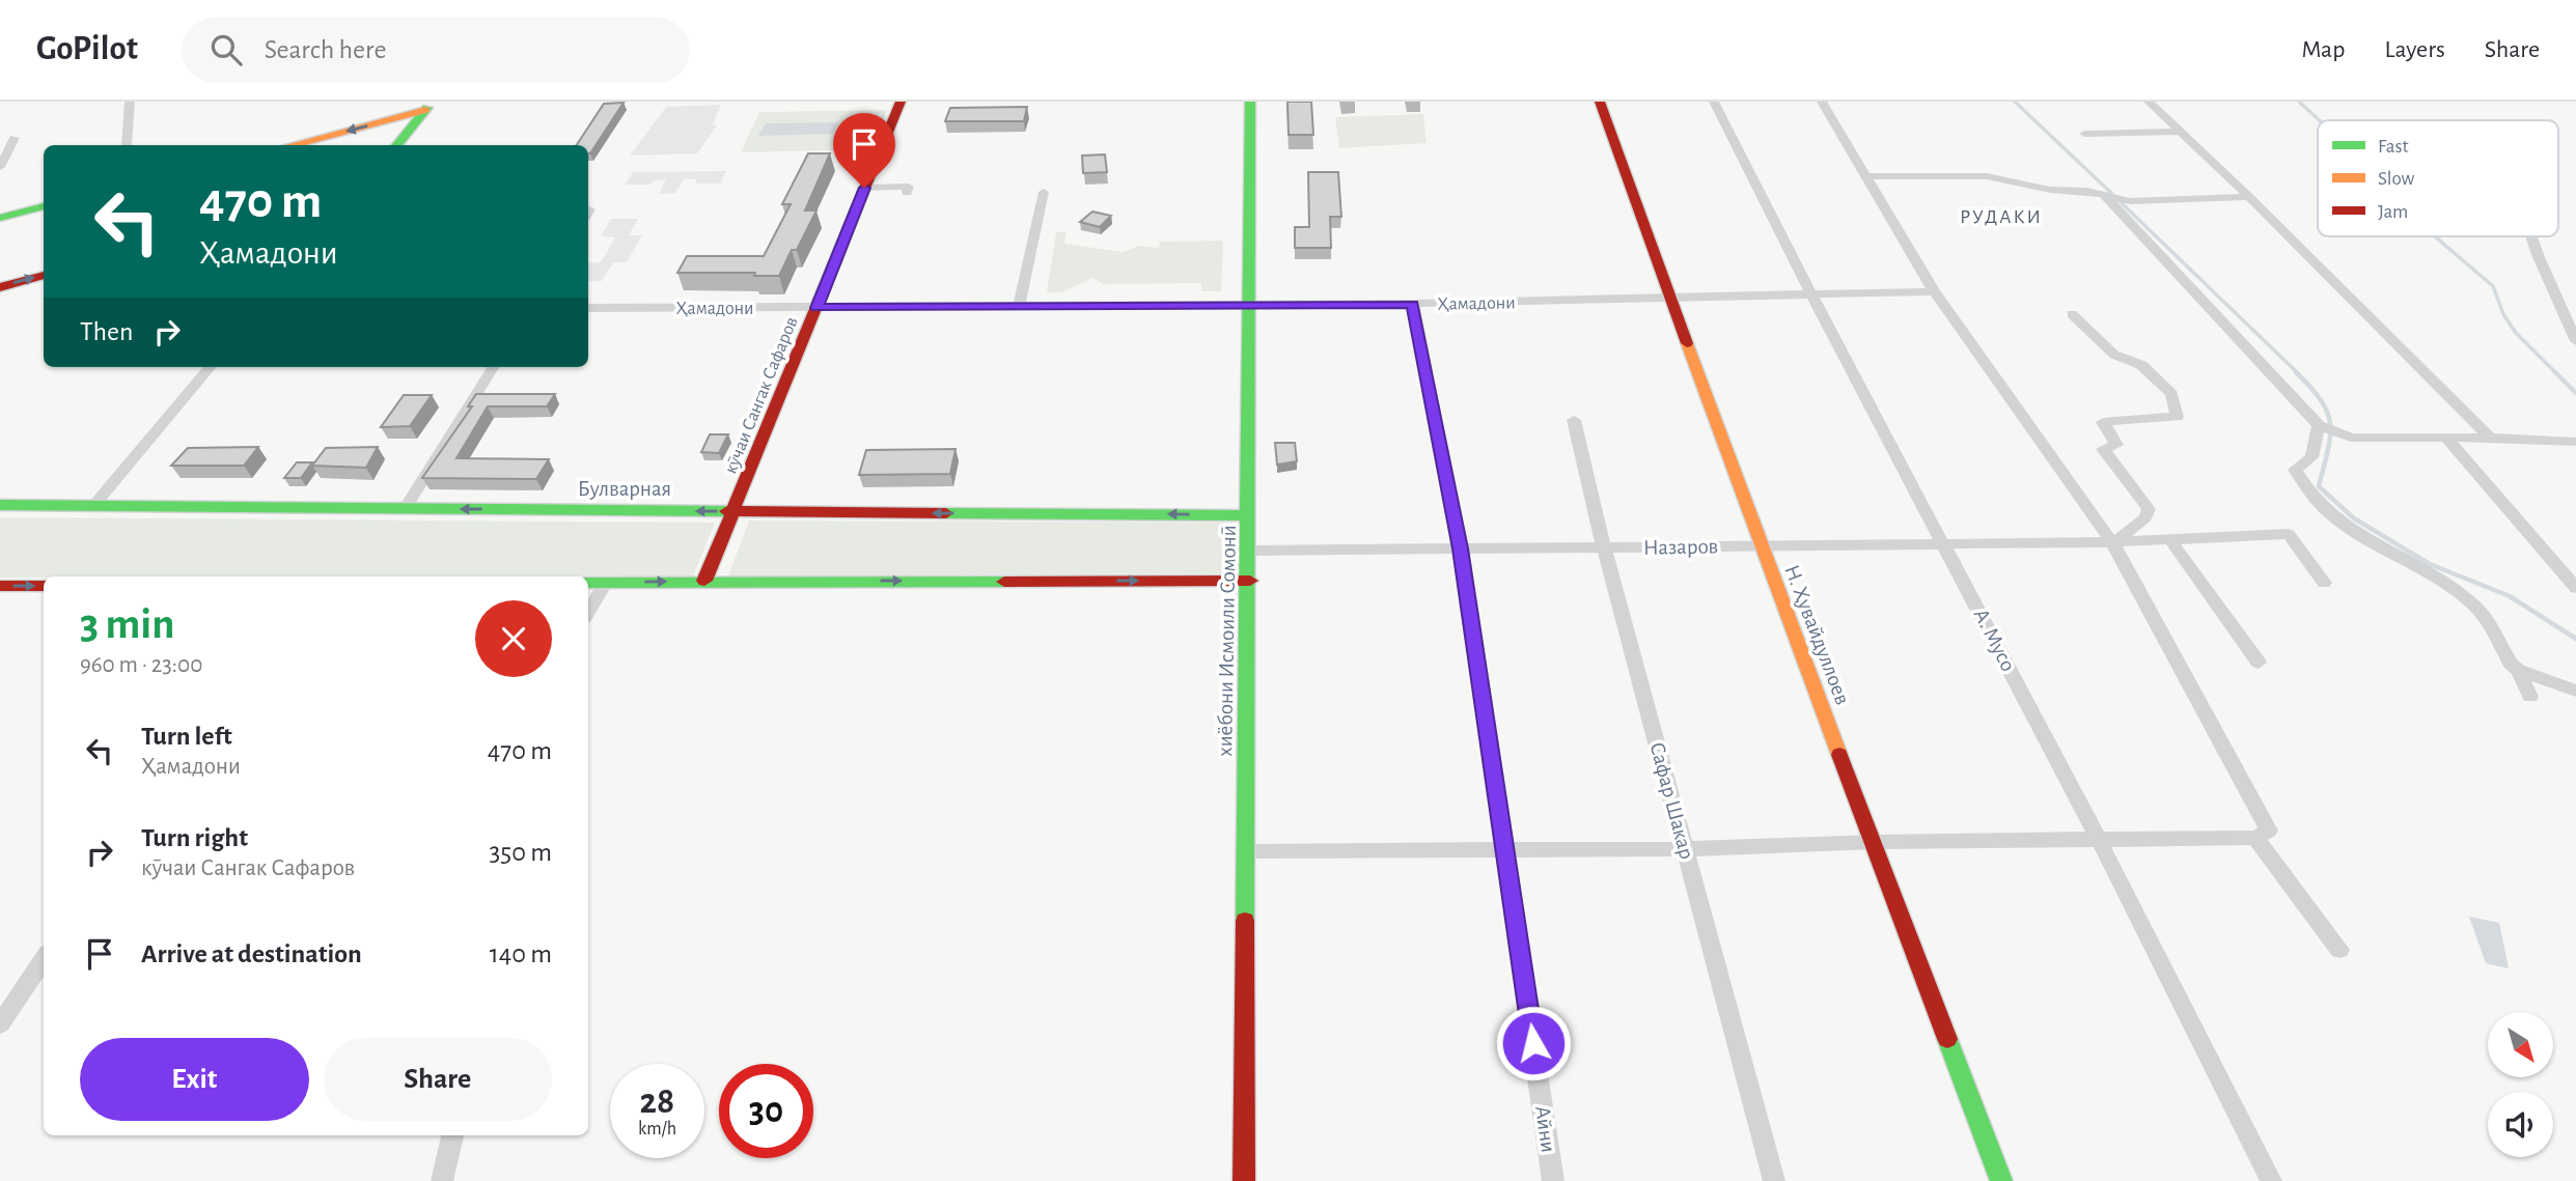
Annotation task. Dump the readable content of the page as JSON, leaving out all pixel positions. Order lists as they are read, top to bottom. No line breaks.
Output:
{"streets":{"street":["Ҳамадони","кӯчаи Сангак Сафаров","Булварная","Назаров","Н. Ҳувайдуллоев","А. Мусо","хиёбони Исмоили Сомонӣ","Сафар Шакар","Айни"]},"crossings":[["Ҳамадони","кӯчаи Сангак Сафаров"],["Ҳамадони","Н. Ҳувайдуллоев"],["Ҳамадони","А. Мусо"],["Ҳамадони","хиёбони Исмоили Сомонӣ"],["Ҳамадони","Айни"],["кӯчаи Сангак Сафаров","Булварная"],["Булварная","хиёбони Исмоили Сомонӣ"],["Назаров","Н. Ҳувайдуллоев"],["Назаров","А. Мусо"],["Назаров","хиёбони Исмоили Сомонӣ"],["Назаров","Сафар Шакар"],["Назаров","Айни"]],"districts":["РУДАКИ"],"legend":["Fast","Slow","Jam"],"north":"bottom right","page":{"header":"GoPilot","search":"Search here","nav":["Map","Layers","Share"],"turn":["470 m","Ҳамадони"],"then":"Then","heading":["3 min","960 m · 23:00"],"list":[{"name":"Turn left","note":"Ҳамадони","value":"470 m"},{"name":"Turn right","note":"кӯчаи Сангак Сафаров","value":"350 m"},{"name":"Arrive at destination","value":"140 m"}],"buttons":["Exit","Share"],"speed":"28 km/h","limit":"30"}}
